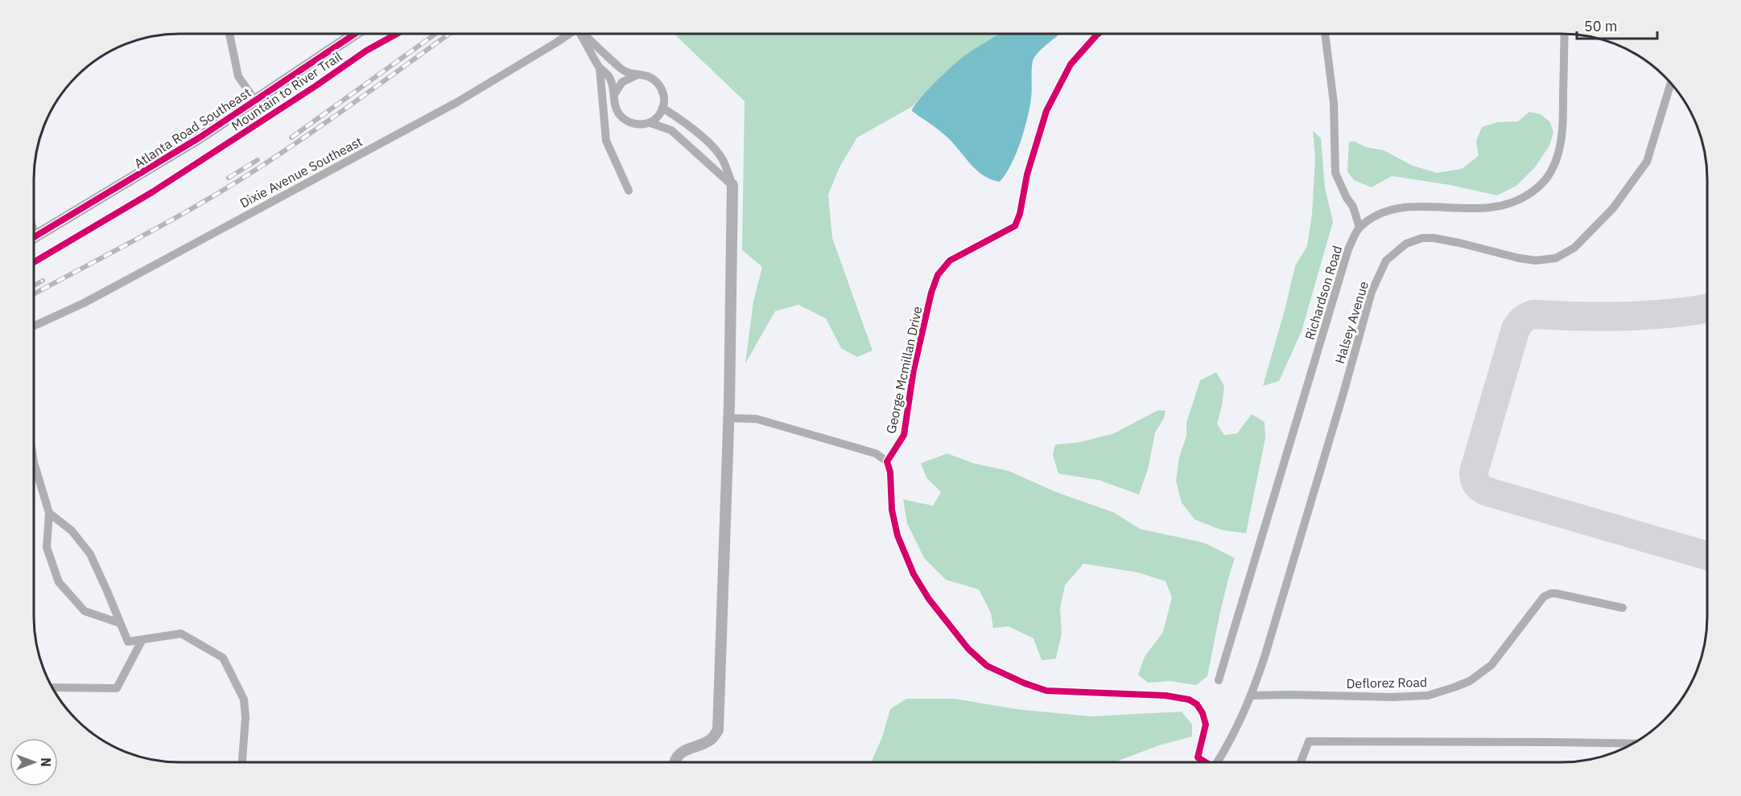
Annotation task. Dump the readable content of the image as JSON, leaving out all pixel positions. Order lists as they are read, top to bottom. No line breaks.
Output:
{"streets":{"main road":["Atlanta Road Southeast"],"street":["Dixie Avenue Southeast","Richardson Road","Halsey Avenue","George Mcmillan Drive","Deflorez Road"],"cycle path":["Mountain to River Trail"]},"crossings":[["Halsey Avenue","Deflorez Road"]],"scale_bar":"50 m","north":"right"}
